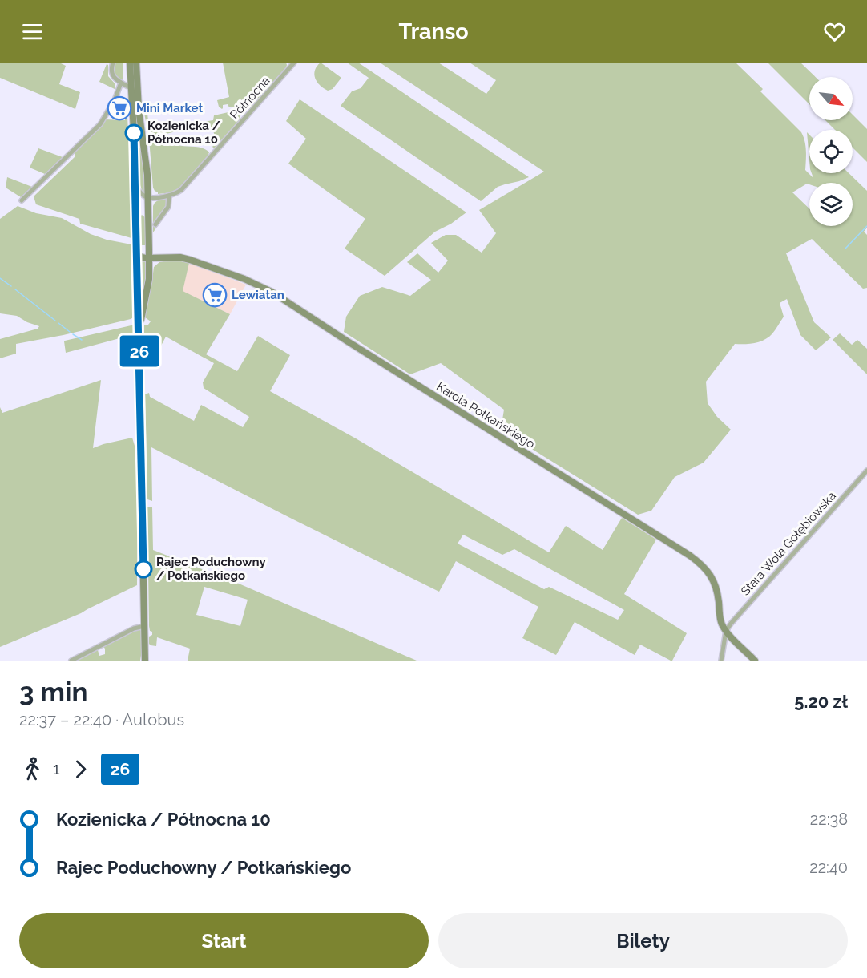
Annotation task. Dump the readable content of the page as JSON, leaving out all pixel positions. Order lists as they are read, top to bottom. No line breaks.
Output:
{"streets":{"main road":["Karola Potkańskiego"],"street":["Północna","Stara Wola Gołębiowska"]},"crossings":[["Karola Potkańskiego","Stara Wola Gołębiowska"]],"places":{"supermarket":["Mini Market","Lewiatan"],"other":["Kozienicka / Północna 10","Rajec Poduchowny / Potkańskiego"]},"lines":["bus line 26"],"north":"bottom right","page":{"header":"Transo","on_map":"26","heading":["3 min","22:37 – 22:40 · Autobus","5.20 zł"],"legs":["1","26"],"list":[{"name":"Kozienicka / Północna 10","value":"22:38"},{"name":"Rajec Poduchowny / Potkańskiego","value":"22:40"}],"buttons":["Start","Bilety"]}}
